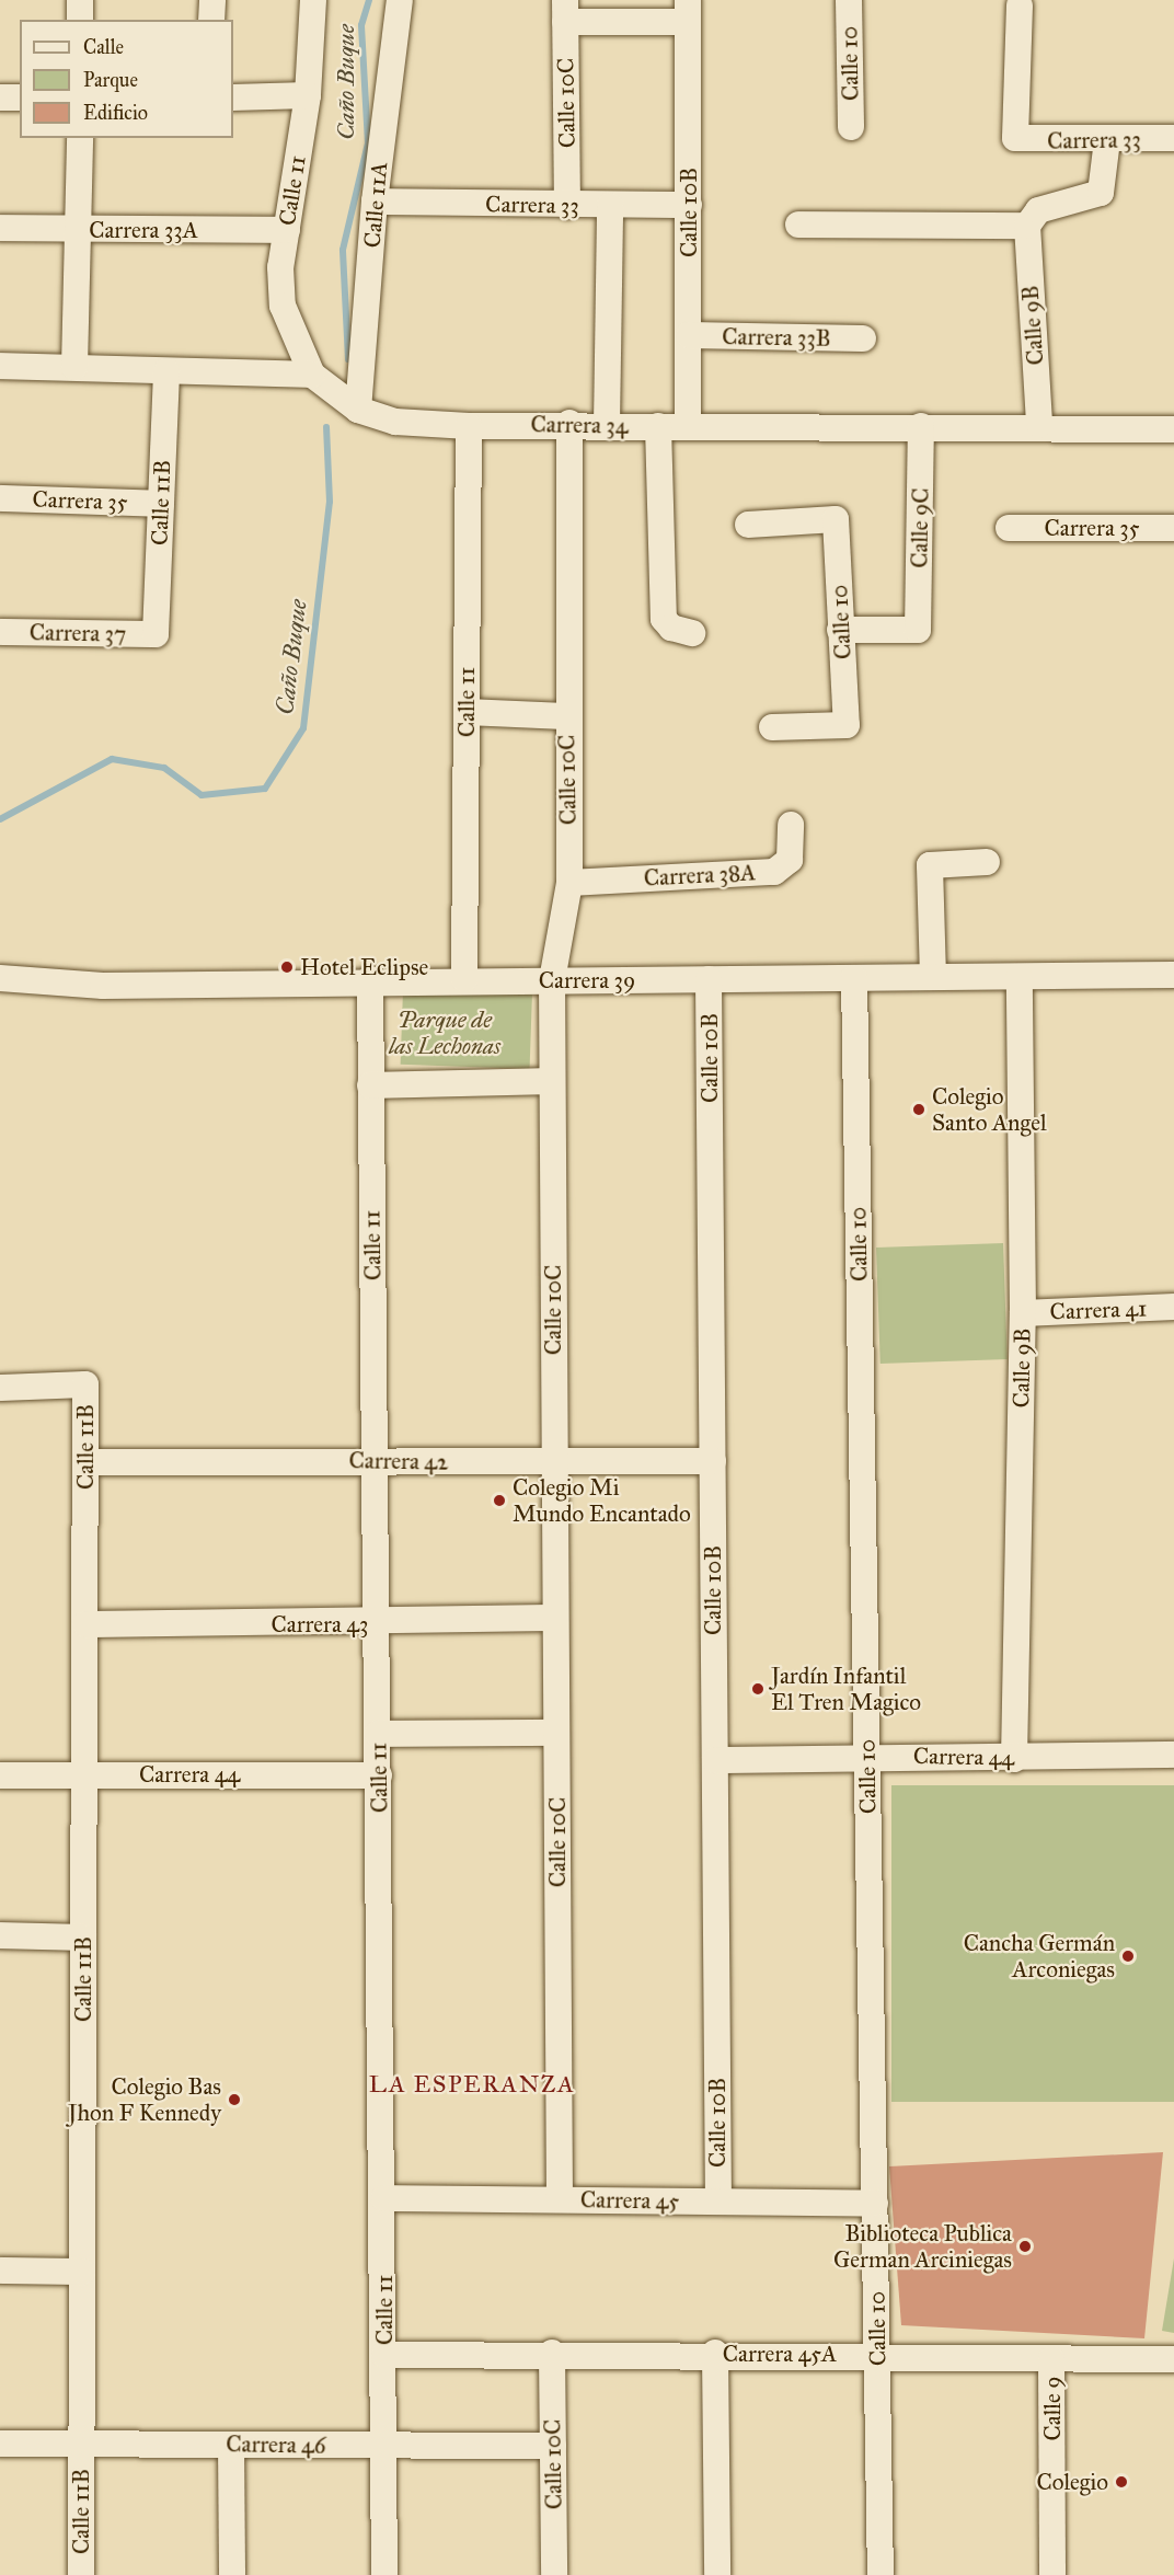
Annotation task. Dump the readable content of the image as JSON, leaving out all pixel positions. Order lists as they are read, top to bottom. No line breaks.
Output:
{"streets":{"street":["Calle 10","Calle 10C","Carrera 33","Calle 11","Calle 11A","Calle 10B","Carrera 33A","Calle 9B","Carrera 33B","Carrera 34","Carrera 35","Calle 11B","Calle 9C","Carrera 37","Carrera 38A","Carrera 39","Carrera 41","Carrera 42","Carrera 43","Carrera 44","Carrera 45","Carrera 45A","Calle 9","Carrera 46"]},"crossings":[["Calle 10","Calle 9C"],["Calle 10","Carrera 39"],["Calle 10","Carrera 44"],["Calle 10","Carrera 45"],["Calle 10","Carrera 45A"],["Calle 10C","Carrera 33"],["Calle 10C","Carrera 34"],["Calle 10C","Carrera 38A"],["Calle 10C","Carrera 39"],["Calle 10C","Carrera 42"],["Calle 10C","Carrera 43"],["Calle 10C","Carrera 45"],["Calle 10C","Carrera 45A"],["Calle 10C","Carrera 46"],["Carrera 33","Calle 11A"],["Carrera 33","Calle 10B"],["Calle 11","Carrera 33A"],["Calle 11","Carrera 34"],["Calle 11","Carrera 39"],["Calle 11","Carrera 42"],["Calle 11","Carrera 43"],["Calle 11","Carrera 44"],["Calle 11","Carrera 45"],["Calle 11","Carrera 45A"],["Calle 11","Carrera 46"],["Calle 11A","Carrera 34"],["Calle 10B","Carrera 33B"],["Calle 10B","Carrera 34"],["Calle 10B","Carrera 39"],["Calle 10B","Carrera 42"],["Calle 10B","Carrera 44"],["Calle 10B","Carrera 45"],["Calle 9B","Carrera 34"],["Calle 9B","Carrera 39"],["Calle 9B","Carrera 41"],["Calle 9B","Carrera 44"],["Carrera 34","Calle 9C"],["Carrera 35","Calle 11B"],["Calle 11B","Carrera 37"],["Calle 11B","Carrera 42"],["Calle 11B","Carrera 43"],["Calle 11B","Carrera 44"],["Calle 11B","Carrera 46"],["Carrera 45A","Calle 9"]],"districts":["LA ESPERANZA"],"water":["Caño Buque"],"parks":["Parque de las Lechonas"],"places":["Hotel Eclipse","Colegio Santo Angel","Colegio Mi Mundo Encantado","Jardín Infantil El Tren Magico","Cancha Germán Arconiegas","Colegio Bas Jhon F Kennedy","Biblioteca Publica German Arciniegas","Colegio"],"legend":["Calle","Parque","Edificio"]}
